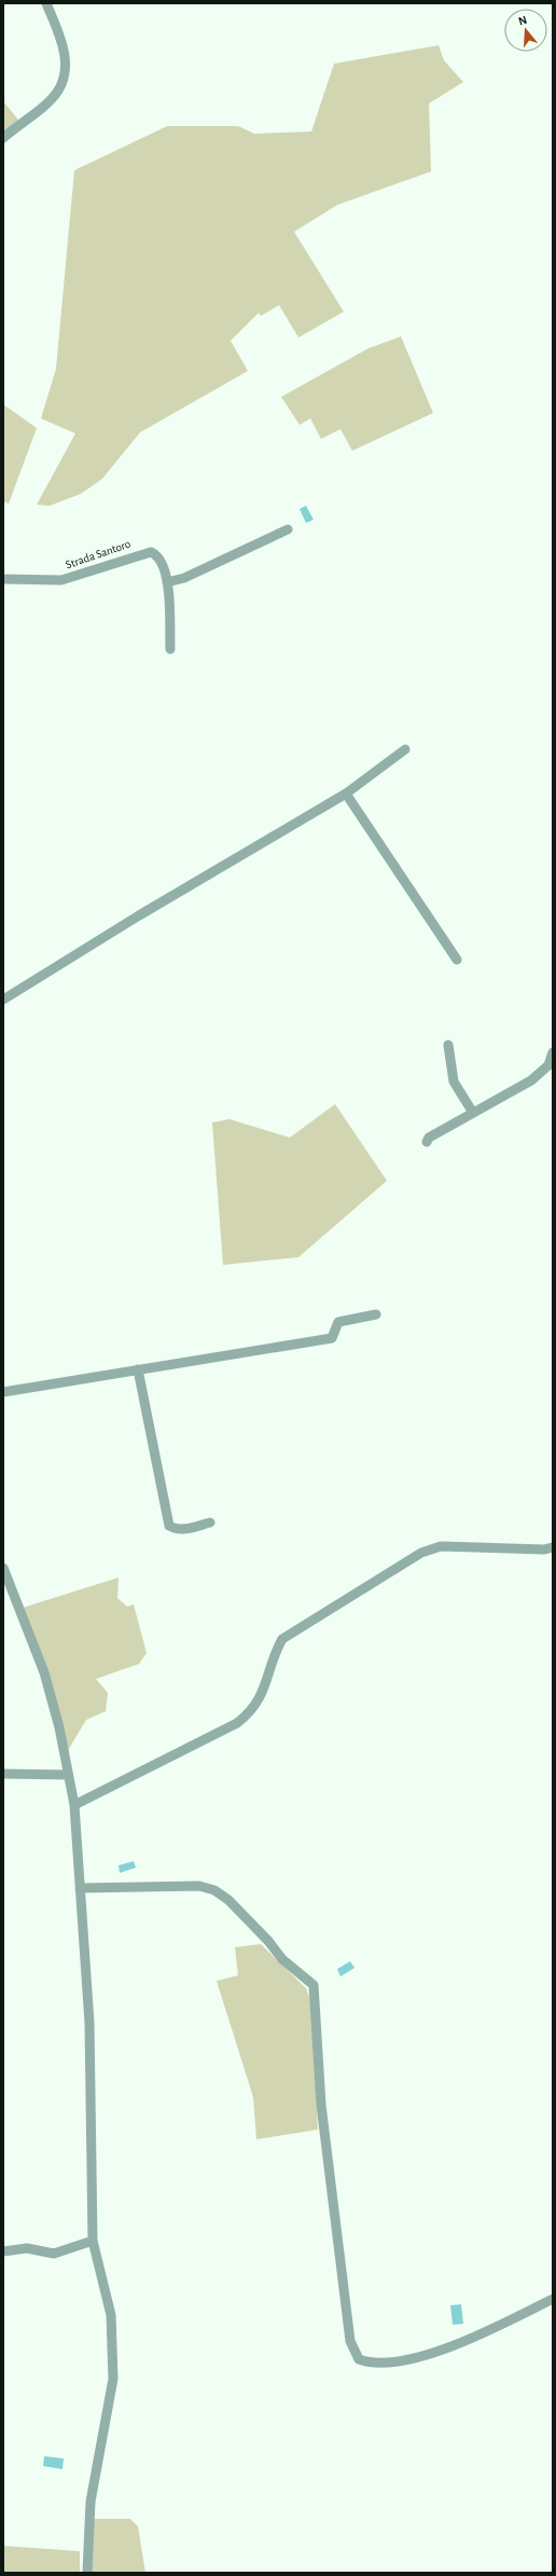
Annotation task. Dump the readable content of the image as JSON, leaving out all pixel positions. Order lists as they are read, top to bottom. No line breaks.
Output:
{"streets":{"street":["Strada Santoro"]},"north":"top"}
